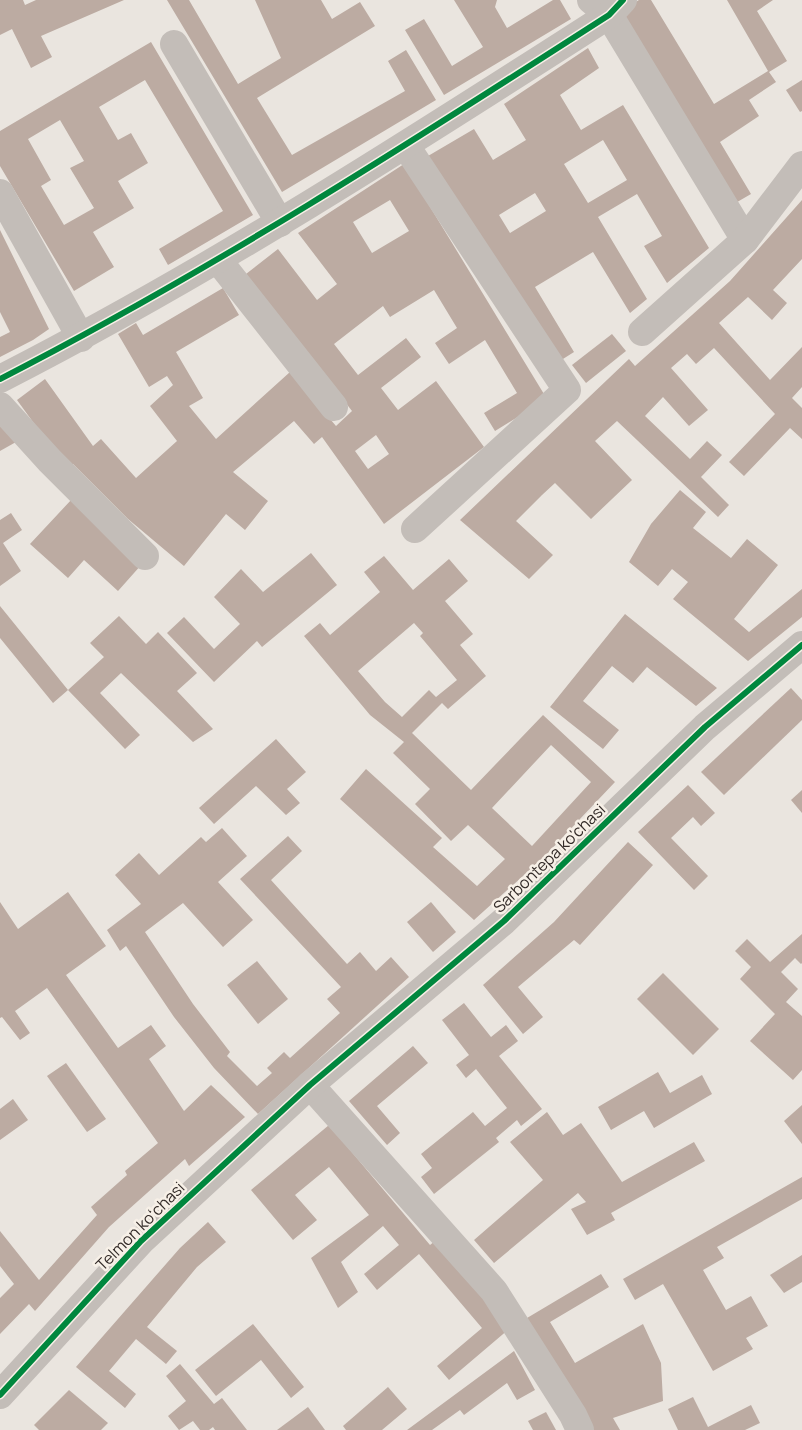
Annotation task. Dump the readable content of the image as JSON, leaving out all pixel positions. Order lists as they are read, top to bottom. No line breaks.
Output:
{"streets":{"street":["Sarbontepa ko'chasi","Telmon koʻchasi"]},"crossings":[["Sarbontepa ko'chasi","Telmon koʻchasi"]]}
